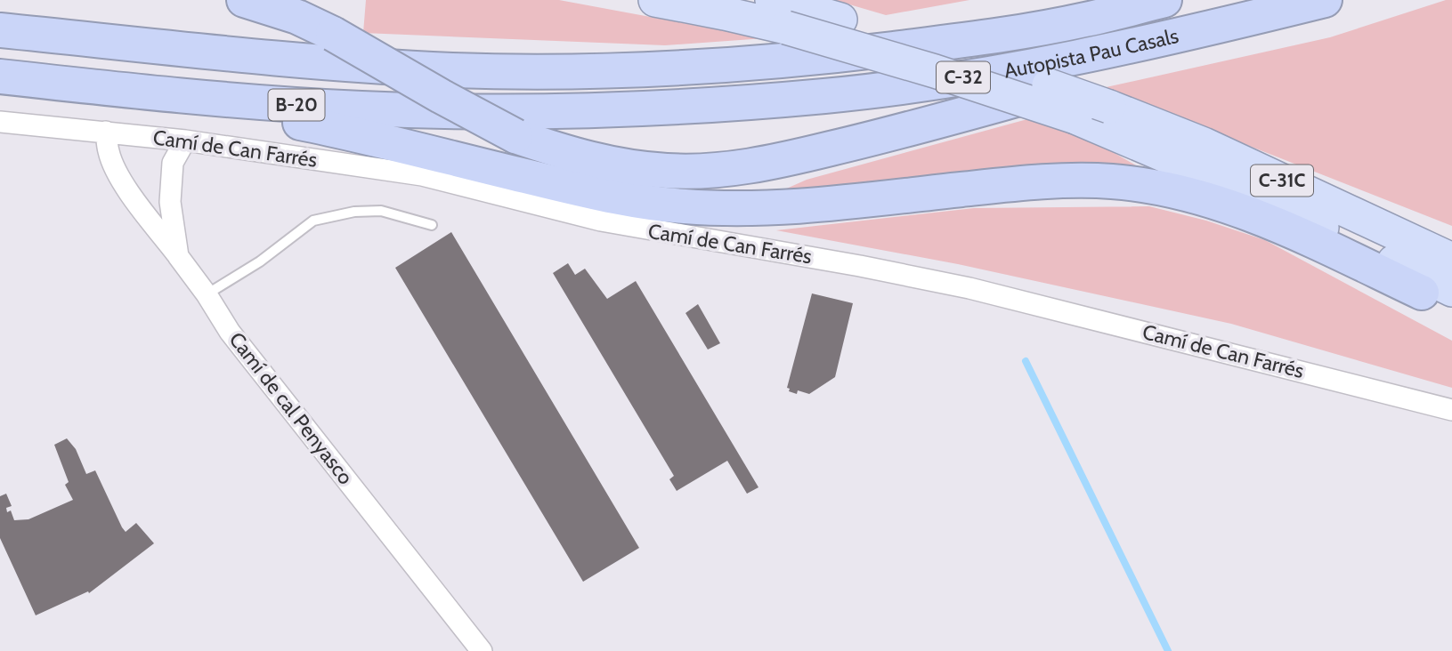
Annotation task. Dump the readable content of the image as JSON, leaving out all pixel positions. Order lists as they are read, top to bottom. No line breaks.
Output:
{"streets":{"highway":["Autopista Pau Casals","C-32","B-20","C-31C"],"street":["Camí de Can Farrés","Camí de cal Penyasco"]},"crossings":[["Autopista Pau Casals","B-20"],["Camí de Can Farrés","Camí de cal Penyasco"]]}
